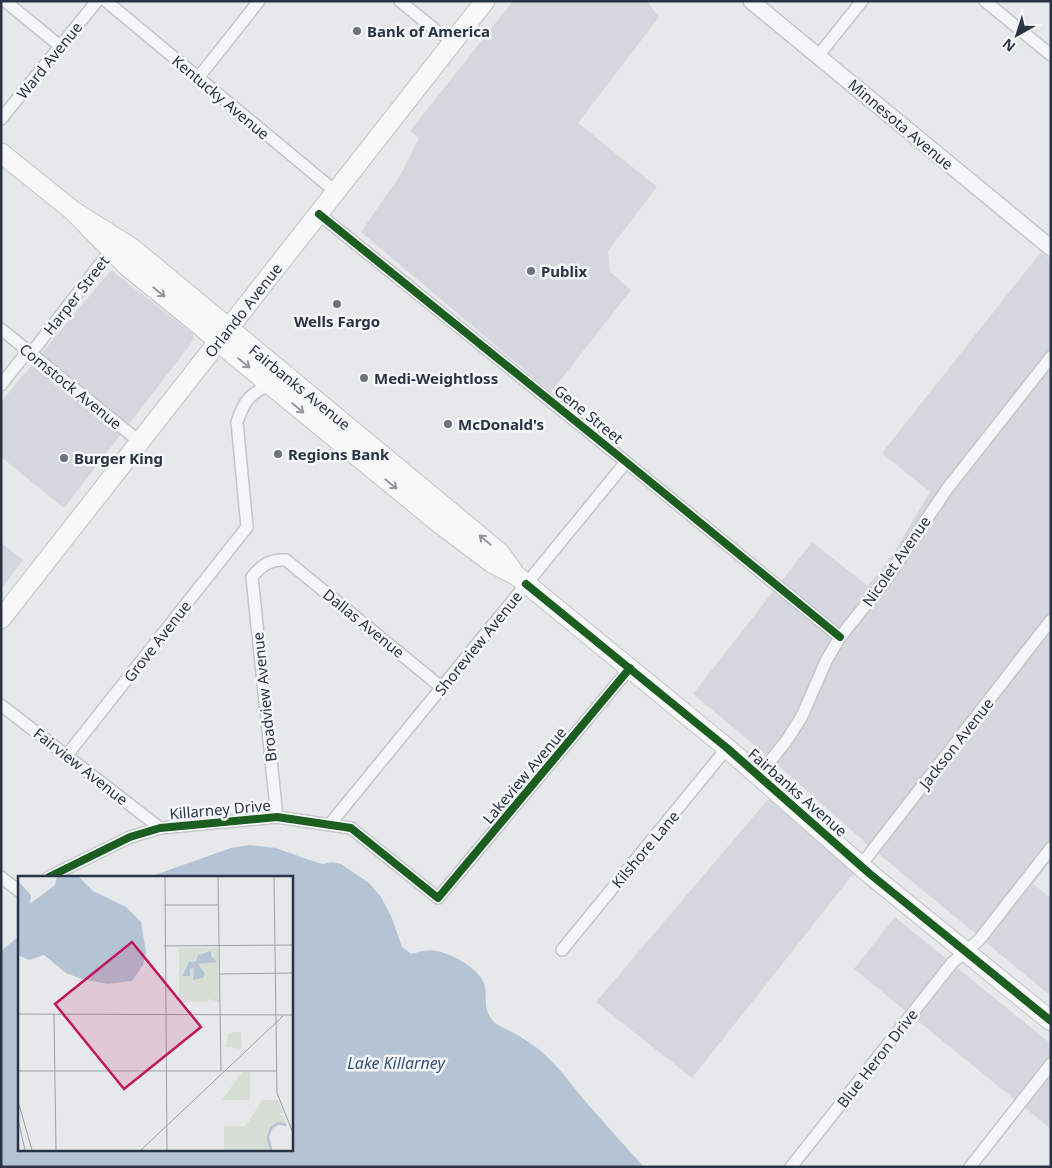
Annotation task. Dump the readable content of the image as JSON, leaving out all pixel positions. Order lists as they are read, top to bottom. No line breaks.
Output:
{"streets":{"main road":["Orlando Avenue","Fairbanks Avenue"],"street":["Ward Avenue","Kentucky Avenue","Minnesota Avenue","Harper Street","Comstock Avenue","Gene Street","Nicolet Avenue","Dallas Avenue","Grove Avenue","Shoreview Avenue","Broadview Avenue","Jackson Avenue","Fairview Avenue","Lakeview Avenue","Killarney Drive","Kilshore Lane","Blue Heron Drive"]},"crossings":[["Kentucky Avenue","Orlando Avenue"],["Harper Street","Comstock Avenue"],["Harper Street","Fairbanks Avenue"],["Orlando Avenue","Comstock Avenue"],["Orlando Avenue","Fairbanks Avenue"],["Orlando Avenue","Gene Street"],["Fairbanks Avenue","Nicolet Avenue"],["Fairbanks Avenue","Grove Avenue"],["Fairbanks Avenue","Shoreview Avenue"],["Fairbanks Avenue","Jackson Avenue"],["Fairbanks Avenue","Lakeview Avenue"],["Fairbanks Avenue","Kilshore Lane"],["Fairbanks Avenue","Blue Heron Drive"],["Gene Street","Nicolet Avenue"],["Gene Street","Shoreview Avenue"],["Dallas Avenue","Shoreview Avenue"],["Dallas Avenue","Broadview Avenue"],["Grove Avenue","Fairview Avenue"],["Shoreview Avenue","Killarney Drive"],["Broadview Avenue","Killarney Drive"],["Fairview Avenue","Killarney Drive"],["Lakeview Avenue","Killarney Drive"]],"water":["Lake Killarney"],"places":["Bank of America","Publix","Wells Fargo","Medi-Weightloss","McDonald's","Regions Bank","Burger King"],"north":"bottom left"}
